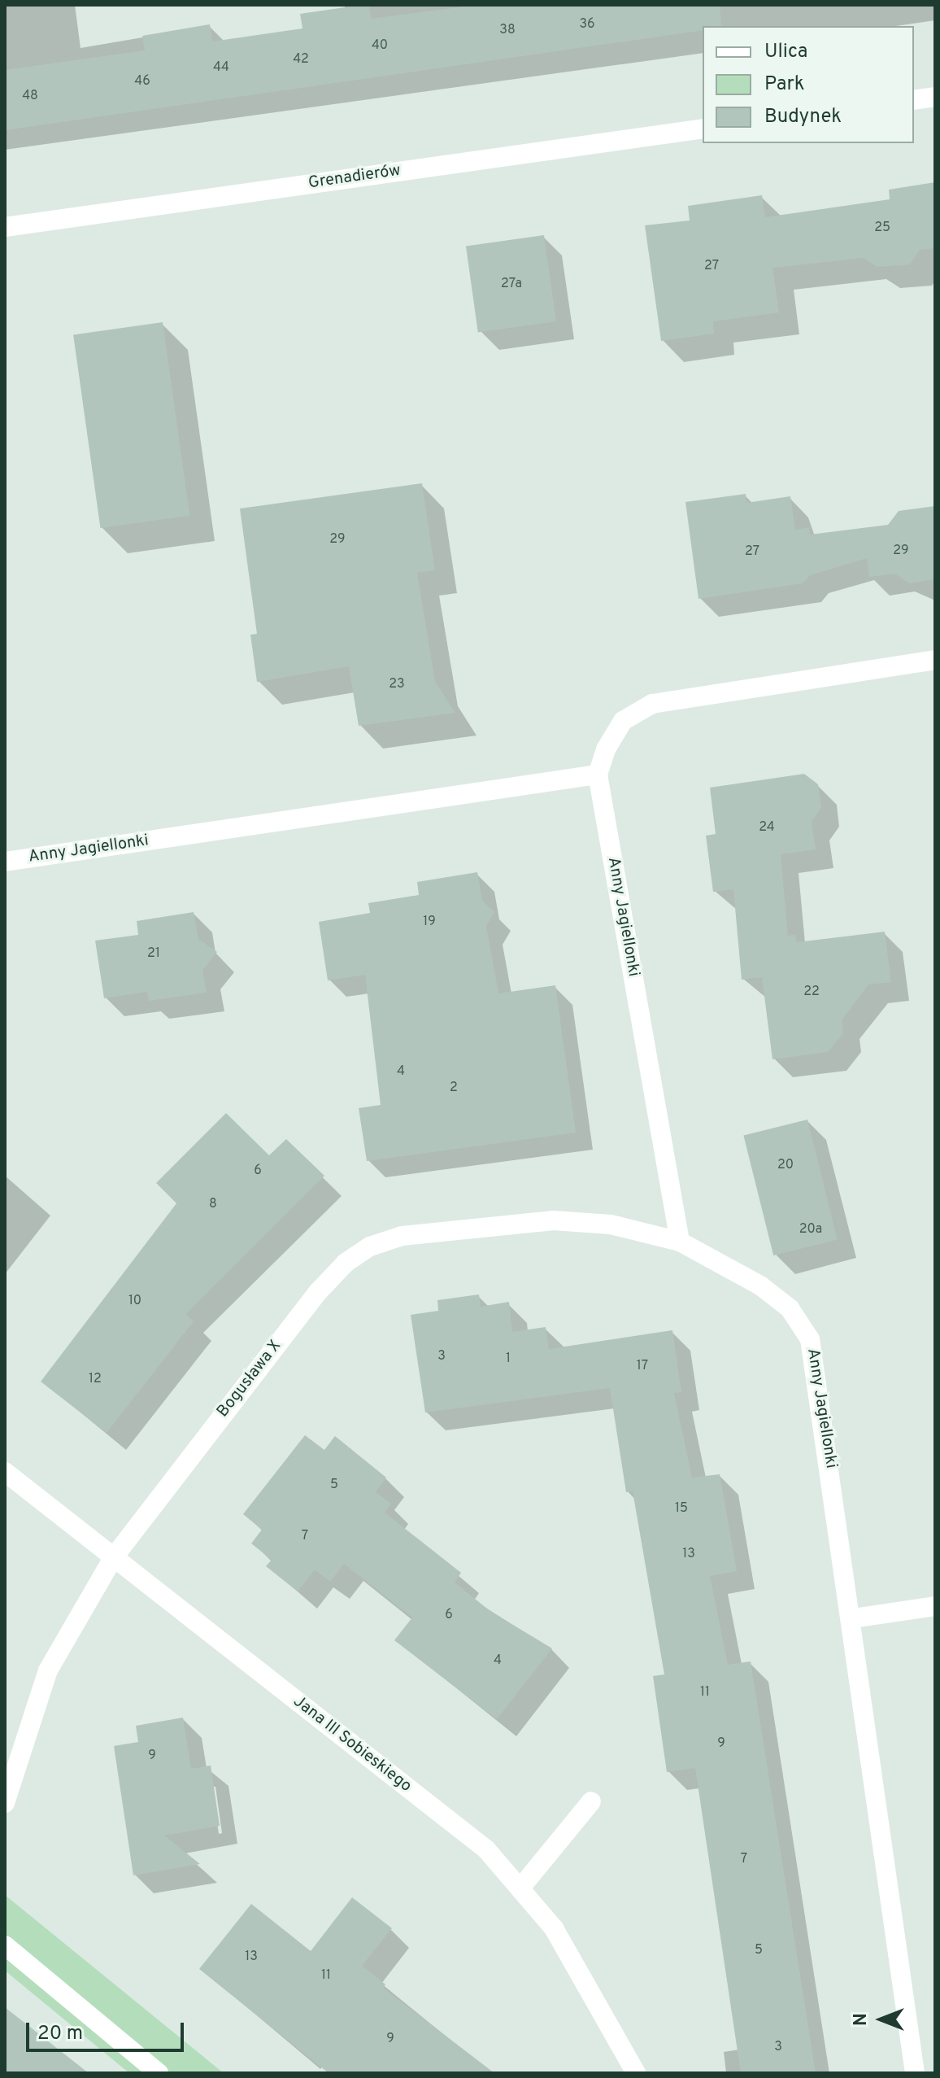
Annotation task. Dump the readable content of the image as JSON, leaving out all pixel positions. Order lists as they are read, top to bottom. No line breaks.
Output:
{"streets":{"street":["Grenadierów","Anny Jagiellonki","Bogusława X","Jana III Sobieskiego"]},"crossings":[["Anny Jagiellonki","Bogusława X"],["Bogusława X","Jana III Sobieskiego"]],"house_numbers":["36","38","40","42","44","46","48","25","27","27a","29","29","27","23","24","19","21","22","4","2","20","6","8","20a","10","3","1","17","12","5","15","7","13","6","4","11","9","9","7","5","13","11","9","3"],"legend":["Ulica","Park","Budynek"],"scale_bar":"20 m","north":"left"}
